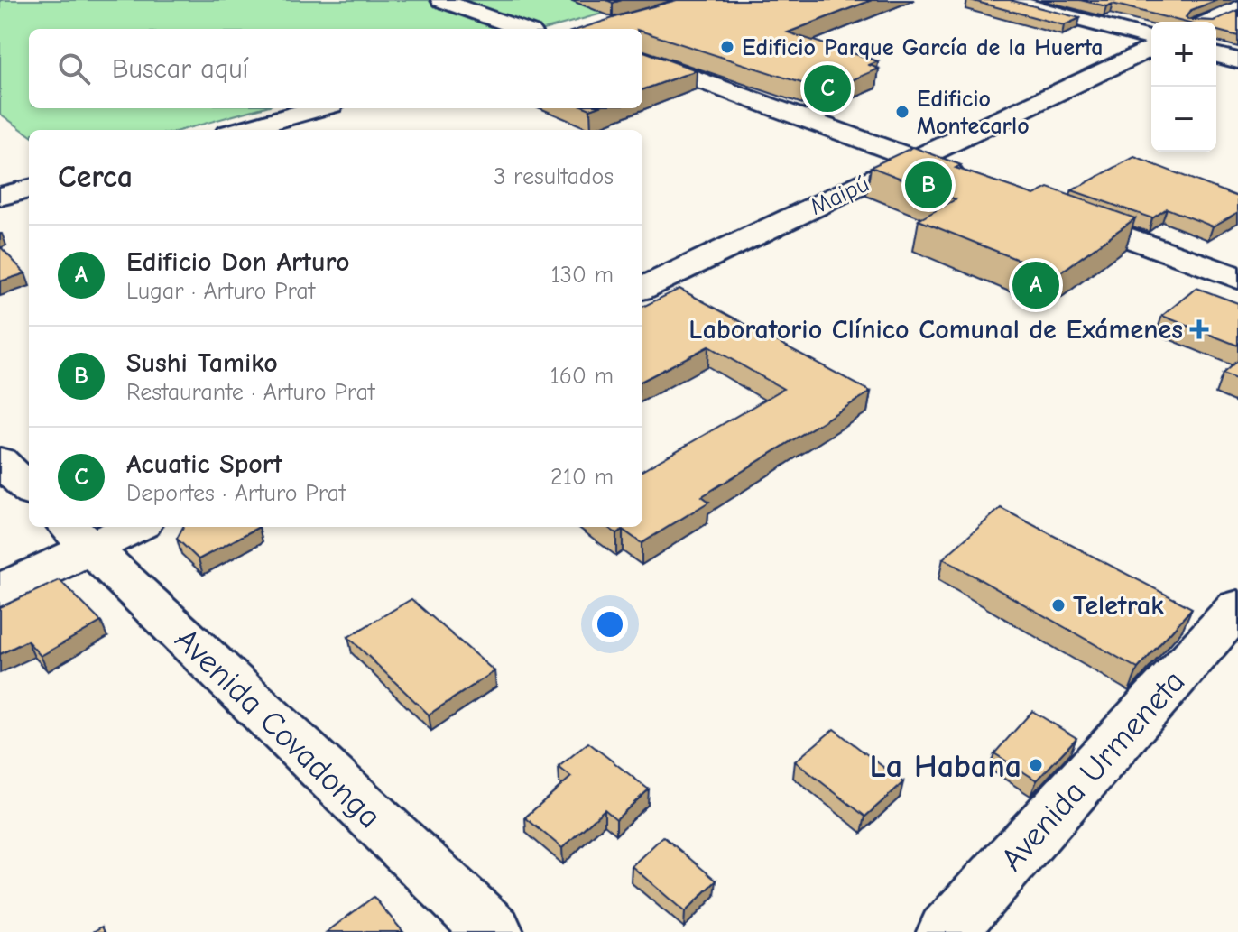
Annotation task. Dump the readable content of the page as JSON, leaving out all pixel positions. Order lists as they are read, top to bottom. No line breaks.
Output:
{"streets":{"street":["Maipú","Avenida Covadonga","Avenida Urmeneta"]},"places":{"other":["Edificio Parque García de la Huerta","Edificio Montecarlo","Teletrak","La Habana"],"health":["Laboratorio Clínico Comunal de Exámenes"]},"page":{"map_buttons":["+","−"],"search":"Buscar aquí","pins":["C","B","A"],"heading":["Cerca","3 resultados"],"list":[{"mark":"A","name":"Edificio Don Arturo","note":"Lugar · Arturo Prat","value":"130 m"},{"mark":"B","name":"Sushi Tamiko","note":"Restaurante · Arturo Prat","value":"160 m"},{"mark":"C","name":"Acuatic Sport","note":"Deportes · Arturo Prat","value":"210 m"}]}}
